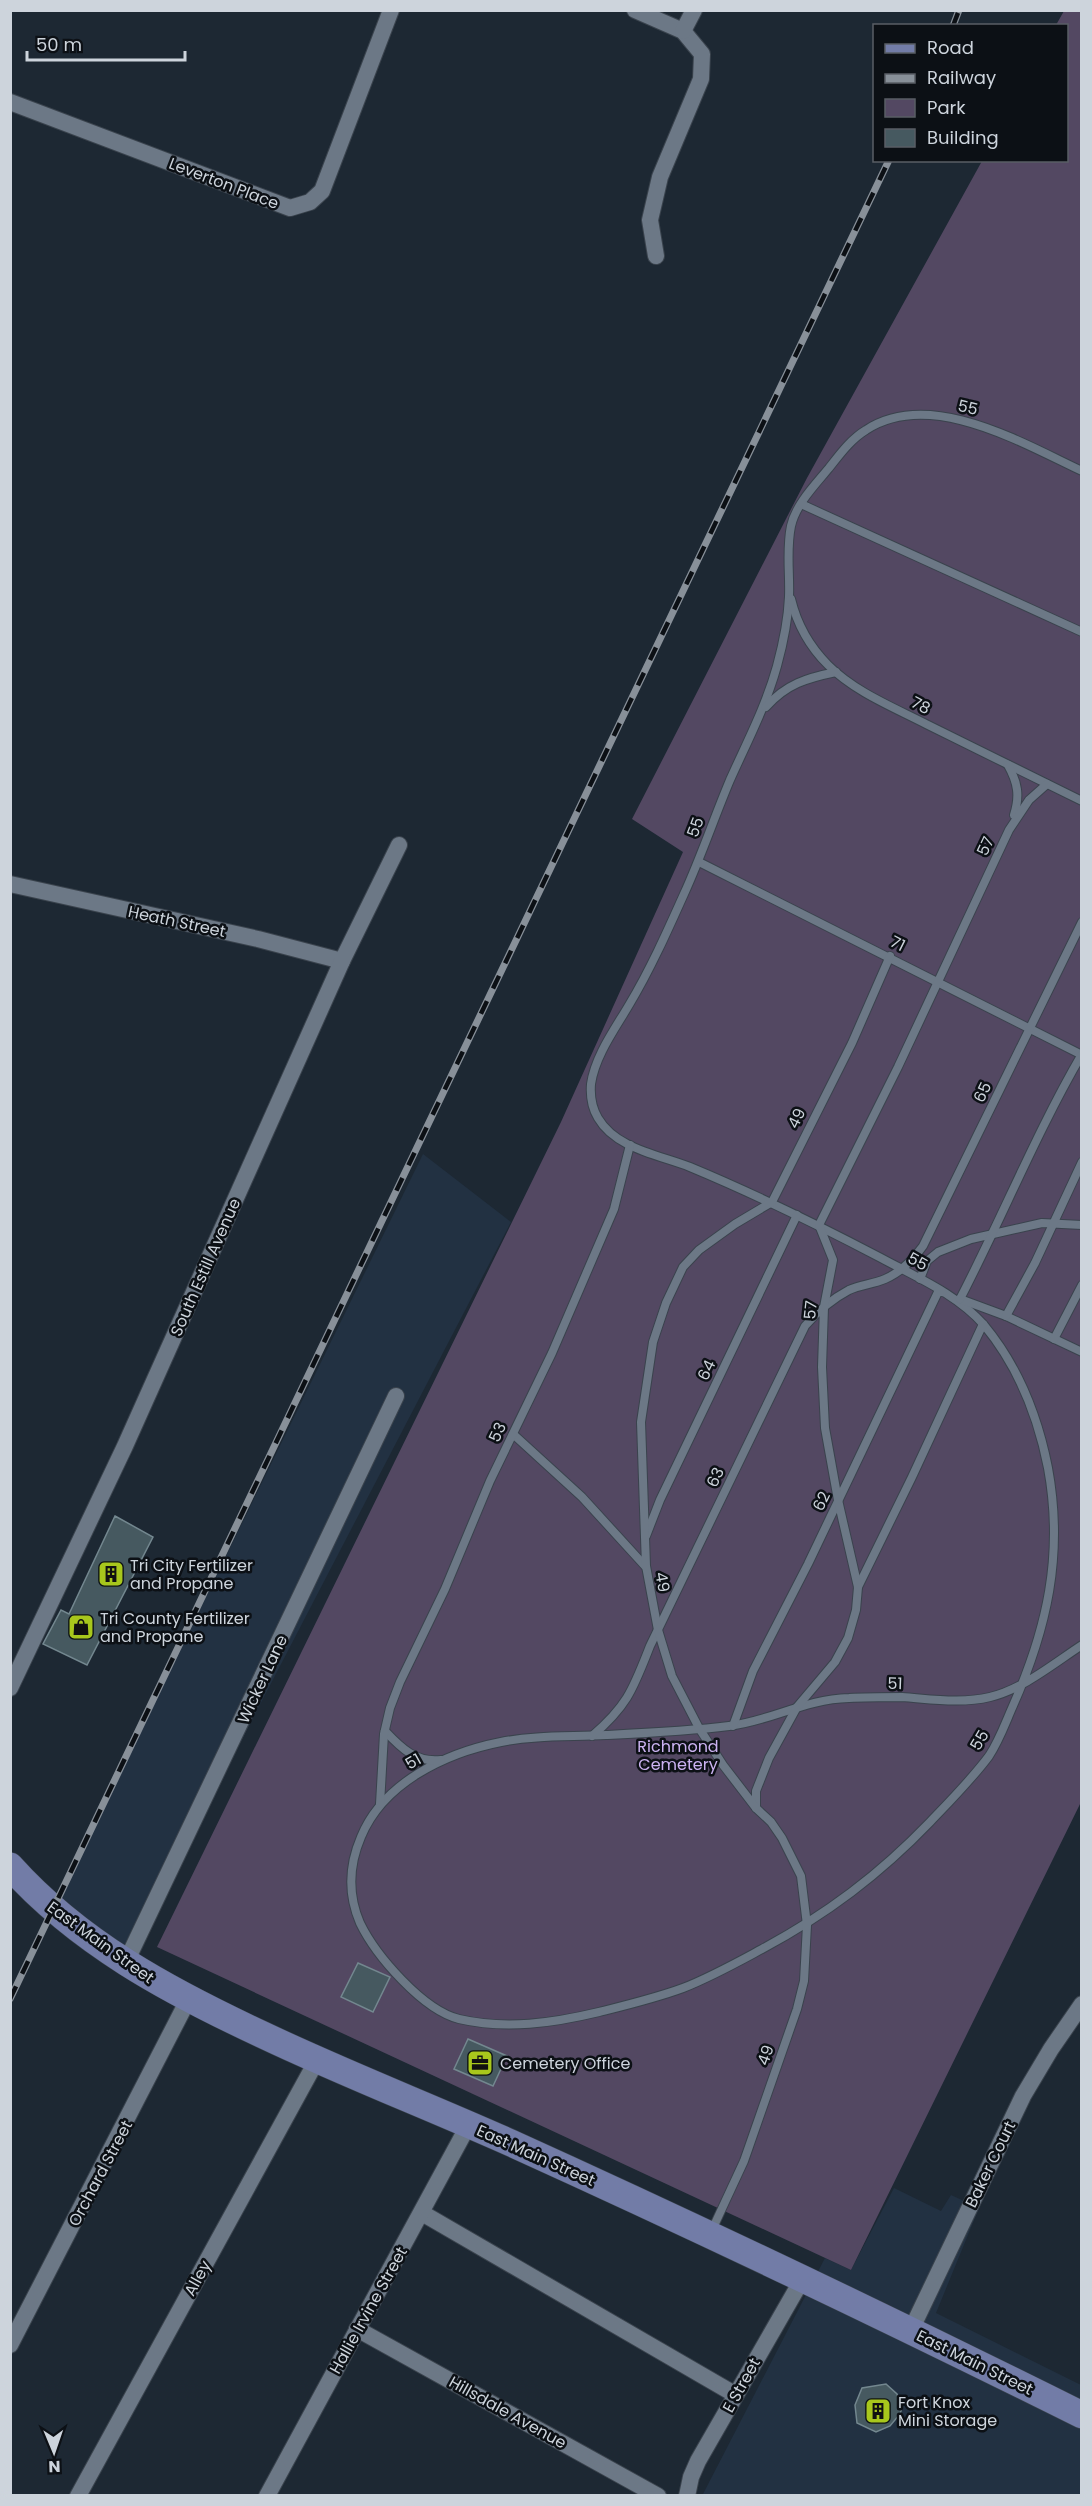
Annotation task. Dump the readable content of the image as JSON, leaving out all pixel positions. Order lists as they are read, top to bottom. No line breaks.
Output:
{"streets":{"main road":["East Main Street"],"street":["Leverton Place","Heath Street","South Estill Avenue","Wicker Lane","Baker Court","Orchard Street","Alley","Hallie Irvine Street","E Street","Hillsdale Avenue"],"lane":["55","78","57","71","65","49","64","53","63","62","51"]},"crossings":[["55","78"],["55","57"],["55","71"],["55","65"],["55","49"],["55","64"],["55","53"],["55","63"],["55","62"],["55","51"],["78","57"],["57","71"],["57","49"],["57","63"],["57","62"],["57","51"],["Heath Street","South Estill Avenue"],["71","65"],["71","49"],["65","63"],["49","64"],["49","63"],["49","51"],["49","East Main Street"],["53","51"],["63","51"],["62","51"],["Wicker Lane","East Main Street"],["East Main Street","Baker Court"],["East Main Street","Orchard Street"],["East Main Street","Alley"],["East Main Street","Hallie Irvine Street"],["East Main Street","E Street"],["Hallie Irvine Street","Hillsdale Avenue"]],"parks":["Richmond Cemetery"],"places":{"building":["Tri City Fertilizer and Propane","Fort Knox Mini Storage"],"shop":["Tri County Fertilizer and Propane"],"office":["Cemetery Office"]},"legend":["Road","Railway","Park","Building"],"scale_bar":"50 m","north":"bottom"}
